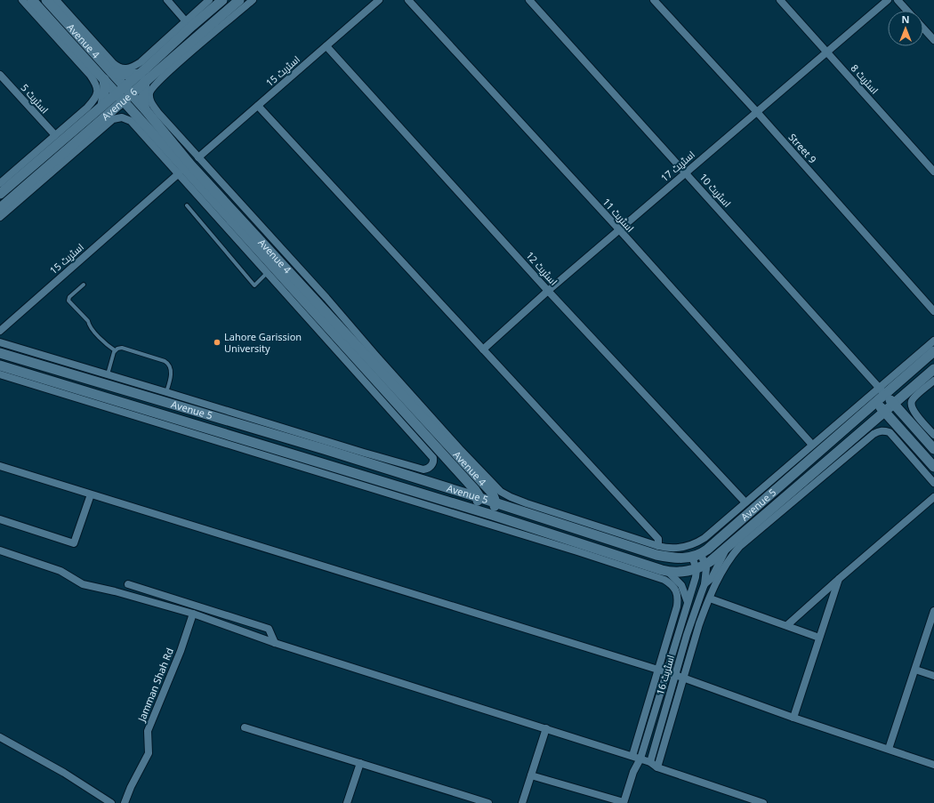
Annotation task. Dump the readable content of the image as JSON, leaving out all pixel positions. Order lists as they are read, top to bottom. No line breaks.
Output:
{"streets":{"main road":["Avenue 4","Avenue 6","Avenue 5"],"street":["اسٹریٹ 15","اسٹریٹ 8","اسٹریٹ 5","Street 9","اسٹریٹ 17","اسٹریٹ 10","اسٹریٹ 11","اسٹریٹ 12","اسٹریٹ 16","Jamman Shah Rd"]},"crossings":[["Avenue 4","Avenue 6"],["Avenue 4","Avenue 5"],["اسٹریٹ 15","اسٹریٹ 12"],["اسٹریٹ 8","اسٹریٹ 17"],["Street 9","اسٹریٹ 17"],["اسٹریٹ 17","اسٹریٹ 10"],["اسٹریٹ 17","اسٹریٹ 11"],["اسٹریٹ 17","اسٹریٹ 12"],["اسٹریٹ 10","Avenue 5"],["Avenue 5","اسٹریٹ 16"]],"places":["Lahore Garission University"],"north":"top"}
